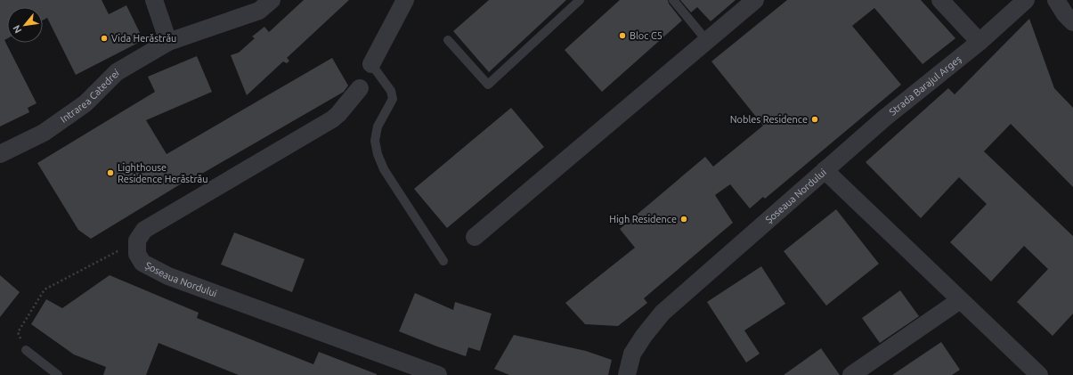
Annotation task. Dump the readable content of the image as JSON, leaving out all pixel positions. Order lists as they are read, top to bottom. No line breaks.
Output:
{"streets":{"street":["Strada Barajul Argeș","Intrarea Catedrei","Șoseaua Nordului"]},"crossings":[["Strada Barajul Argeș","Șoseaua Nordului"]],"places":["Bloc C5","Vida Herăstrău","Nobles Residence","Lighthouse Residence Herăstrău","High Residence"],"north":"bottom left"}
